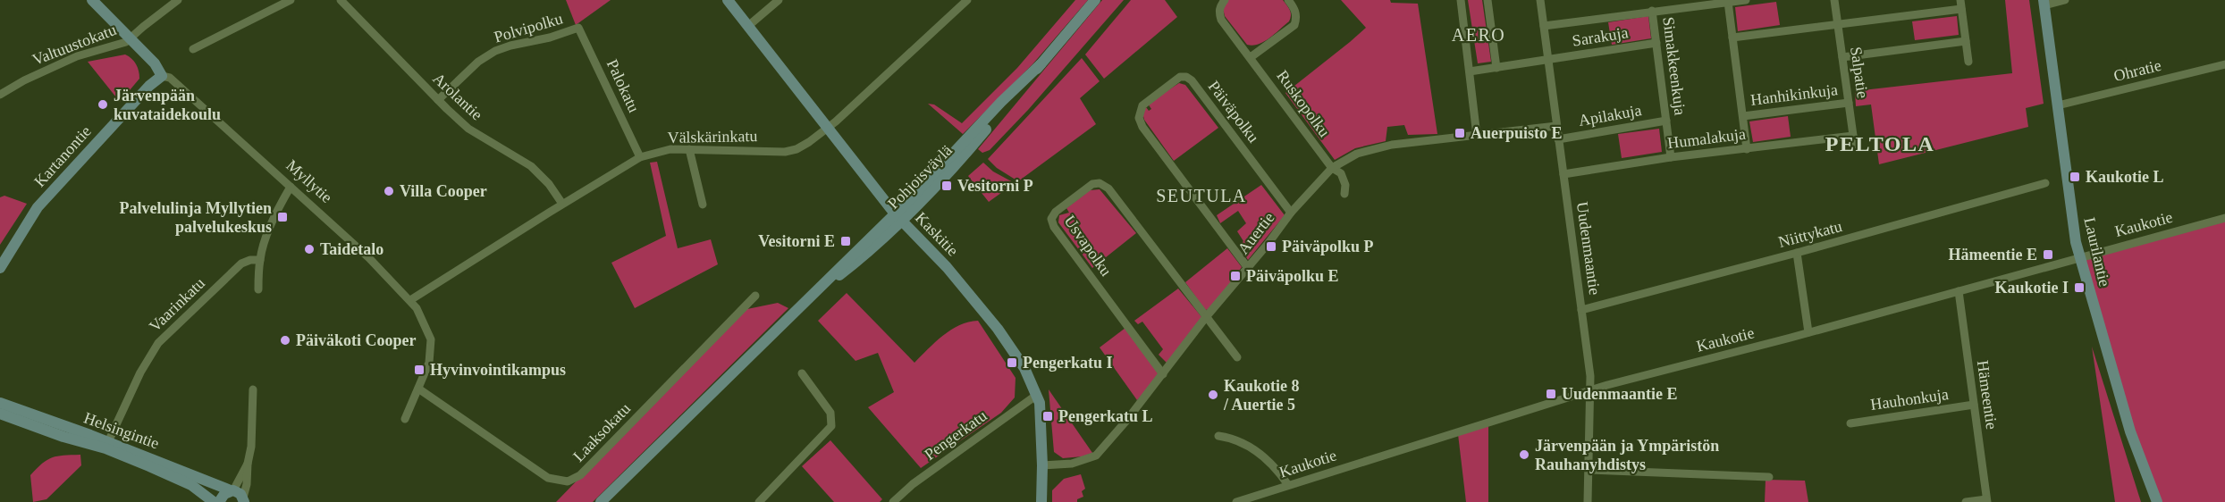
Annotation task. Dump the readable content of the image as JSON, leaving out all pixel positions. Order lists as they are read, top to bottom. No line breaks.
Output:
{"streets":{"street":["Polvipolku","Sarakuja","Valtuustokatu","Simakkeenkuja","Ohratie","Salpatie","Palokatu","Hanhikinkuja","Arolantie","Ruskopolku","Päiväpolku","Apilakuja","Välskärinkatu","Humalakuja","Kartanontie","Pohjoisväylä","Myllytie","Kaukotie","Auertie","Kaskitie","Niittykatu","Usvapolku","Uudenmaantie","Laurilantie","Vaarinkatu","Hämeentie","Hauhonkuja","Helsingintie","Laaksokatu","Pengerkatu"]},"crossings":[["Polvipolku","Palokatu"],["Polvipolku","Arolantie"],["Sarakuja","Simakkeenkuja"],["Sarakuja","Uudenmaantie"],["Valtuustokatu","Myllytie"],["Simakkeenkuja","Apilakuja"],["Simakkeenkuja","Humalakuja"],["Ohratie","Laurilantie"],["Salpatie","Hanhikinkuja"],["Salpatie","Humalakuja"],["Palokatu","Välskärinkatu"],["Arolantie","Välskärinkatu"],["Ruskopolku","Auertie"],["Päiväpolku","Auertie"],["Apilakuja","Uudenmaantie"],["Välskärinkatu","Myllytie"],["Välskärinkatu","Kaskitie"],["Humalakuja","Uudenmaantie"],["Kartanontie","Myllytie"],["Pohjoisväylä","Kaskitie"],["Myllytie","Laaksokatu"],["Kaukotie","Uudenmaantie"],["Kaukotie","Laurilantie"],["Kaukotie","Hämeentie"],["Auertie","Kaskitie"],["Auertie","Usvapolku"],["Auertie","Uudenmaantie"],["Kaskitie","Pengerkatu"],["Niittykatu","Uudenmaantie"],["Vaarinkatu","Helsingintie"],["Hämeentie","Hauhonkuja"]],"districts":["AERO","PELTOLA","SEUTULA"],"places":{"other":["Järvenpään kuvataidekoulu","Villa Cooper","Taidetalo","Päiväkoti Cooper","Kaukotie 8 / Auertie 5","Järvenpään ja Ympäristön Rauhanyhdistys"],"transit":["Auerpuisto E","Kaukotie L","Vesitorni P","Palvelulinja Myllytien palvelukeskus","Vesitorni E","Päiväpolku P","Hämeentie E","Päiväpolku E","Kaukotie I","Pengerkatu I","Hyvinvointikampus","Uudenmaantie E","Pengerkatu L"]}}
